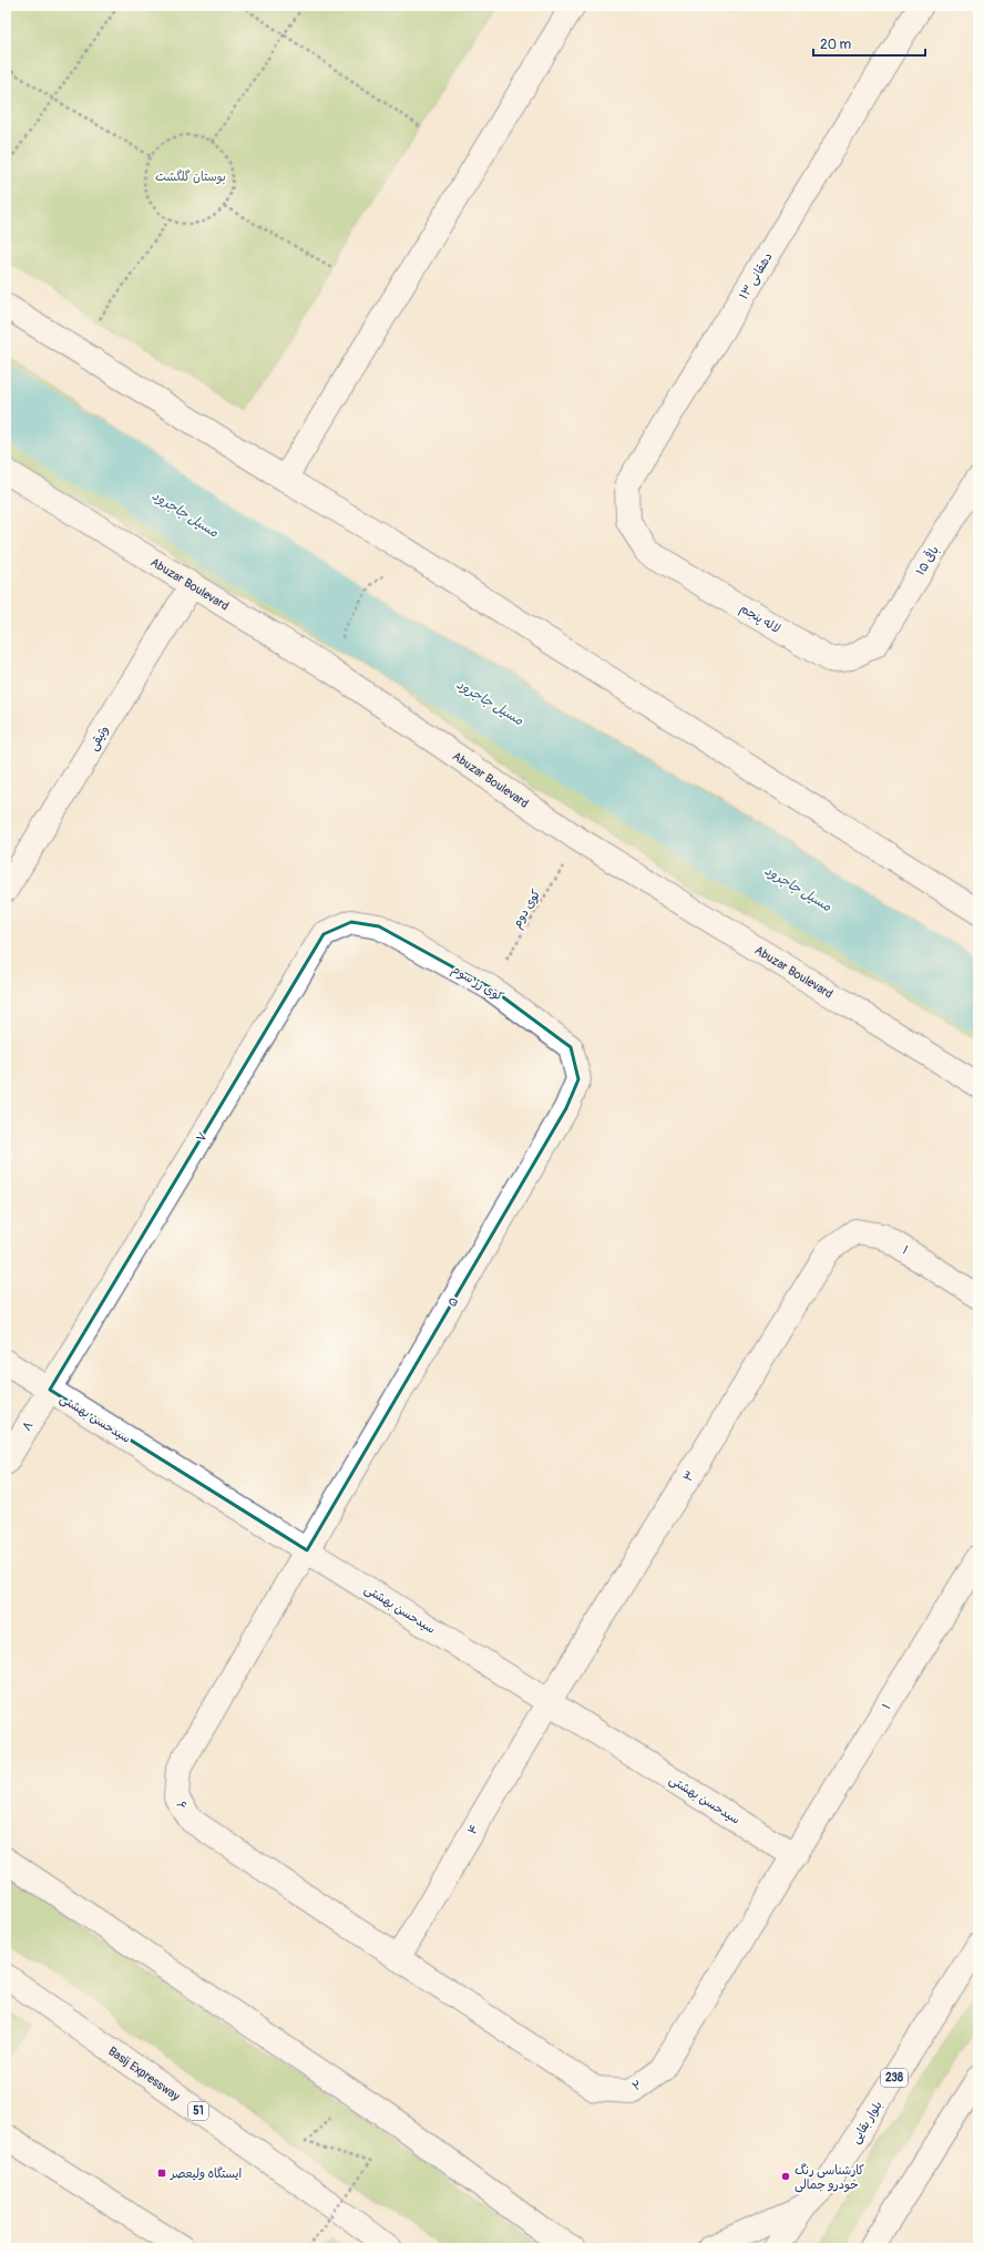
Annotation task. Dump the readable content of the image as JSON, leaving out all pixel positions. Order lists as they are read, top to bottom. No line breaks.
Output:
{"streets":{"main road":["دهقانی ۱۳","باقی ۱۵","Abuzar Boulevard","لاله پنجم","وثیقی","کوی رز سوم","۷","۱","۵","سیدحسن بهشتی","۸","۳","۶","۴","Basij Expressway","238","۲","51","بلوار بقایی"],"path":["کوی دوم"]},"crossings":[["دهقانی ۱۳","لاله پنجم"],["باقی ۱۵","لاله پنجم"],["Abuzar Boulevard","وثیقی"],["Abuzar Boulevard","کوی دوم"],["کوی دوم","کوی رز سوم"],["کوی رز سوم","۷"],["کوی رز سوم","۵"],["۷","سیدحسن بهشتی"],["۷","۸"],["۱","سیدحسن بهشتی"],["۱","۳"],["۱","۲"],["۵","سیدحسن بهشتی"],["۵","۶"],["سیدحسن بهشتی","۸"],["سیدحسن بهشتی","۳"],["سیدحسن بهشتی","۶"],["سیدحسن بهشتی","۴"],["سیدحسن بهشتی","۲"],["۳","۴"],["۶","۴"],["۶","۲"],["۴","۲"]],"water":["مسیل جاجرود"],"parks":["بوستان گلگشت"],"places":{"transit":["ایستگاه ولیعصر"],"other":["کارشناسی رنگ خودرو جمالی"]},"scale_bar":"20 m"}
